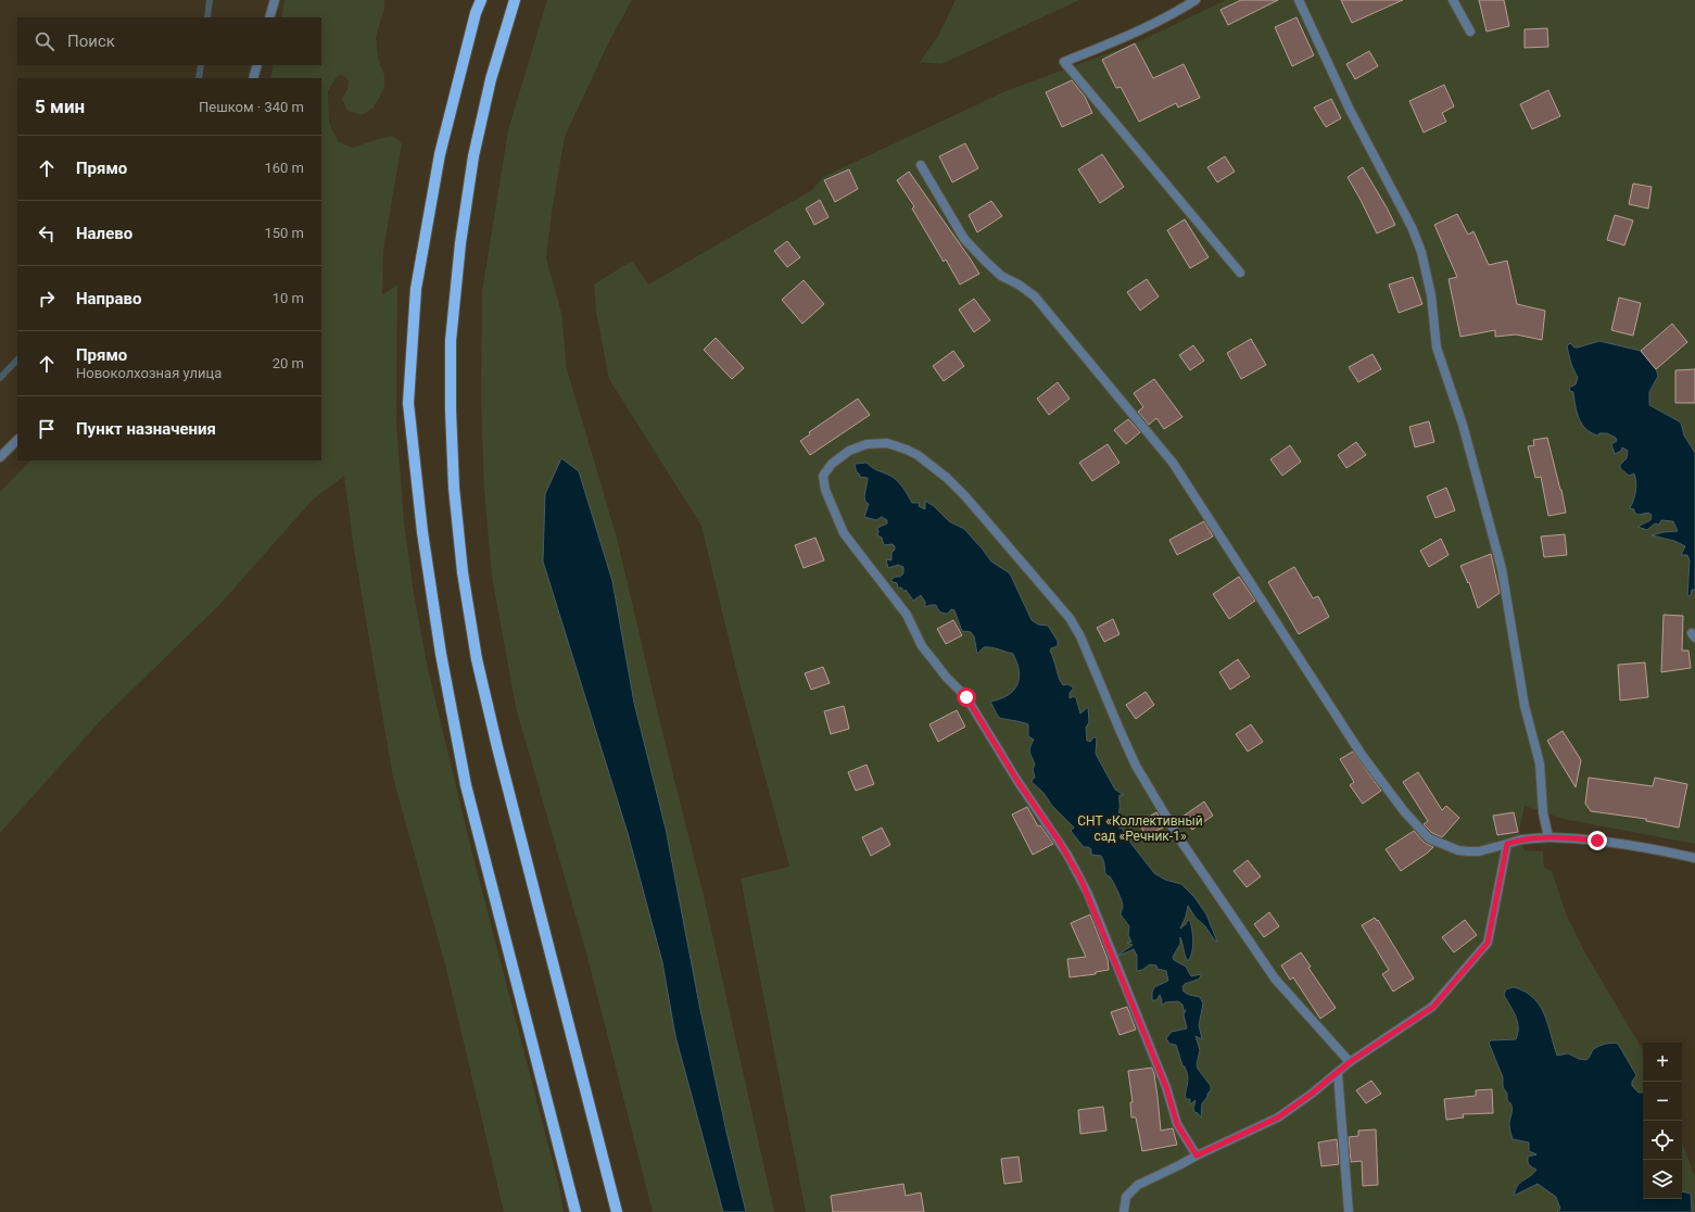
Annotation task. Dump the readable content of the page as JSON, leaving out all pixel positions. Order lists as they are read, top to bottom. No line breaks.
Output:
{"parks":["СНТ «Коллективный сад «Речник-1»"],"page":{"search":"Поиск","heading":["5 мин","Пешком · 340 m"],"list":[["Прямо","160 m"],["Налево","150 m"],["Направо","10 m"],["Прямо","Новоколхозная улица","20 m"],"Пункт назначения"],"map_buttons":["+","−"]}}
